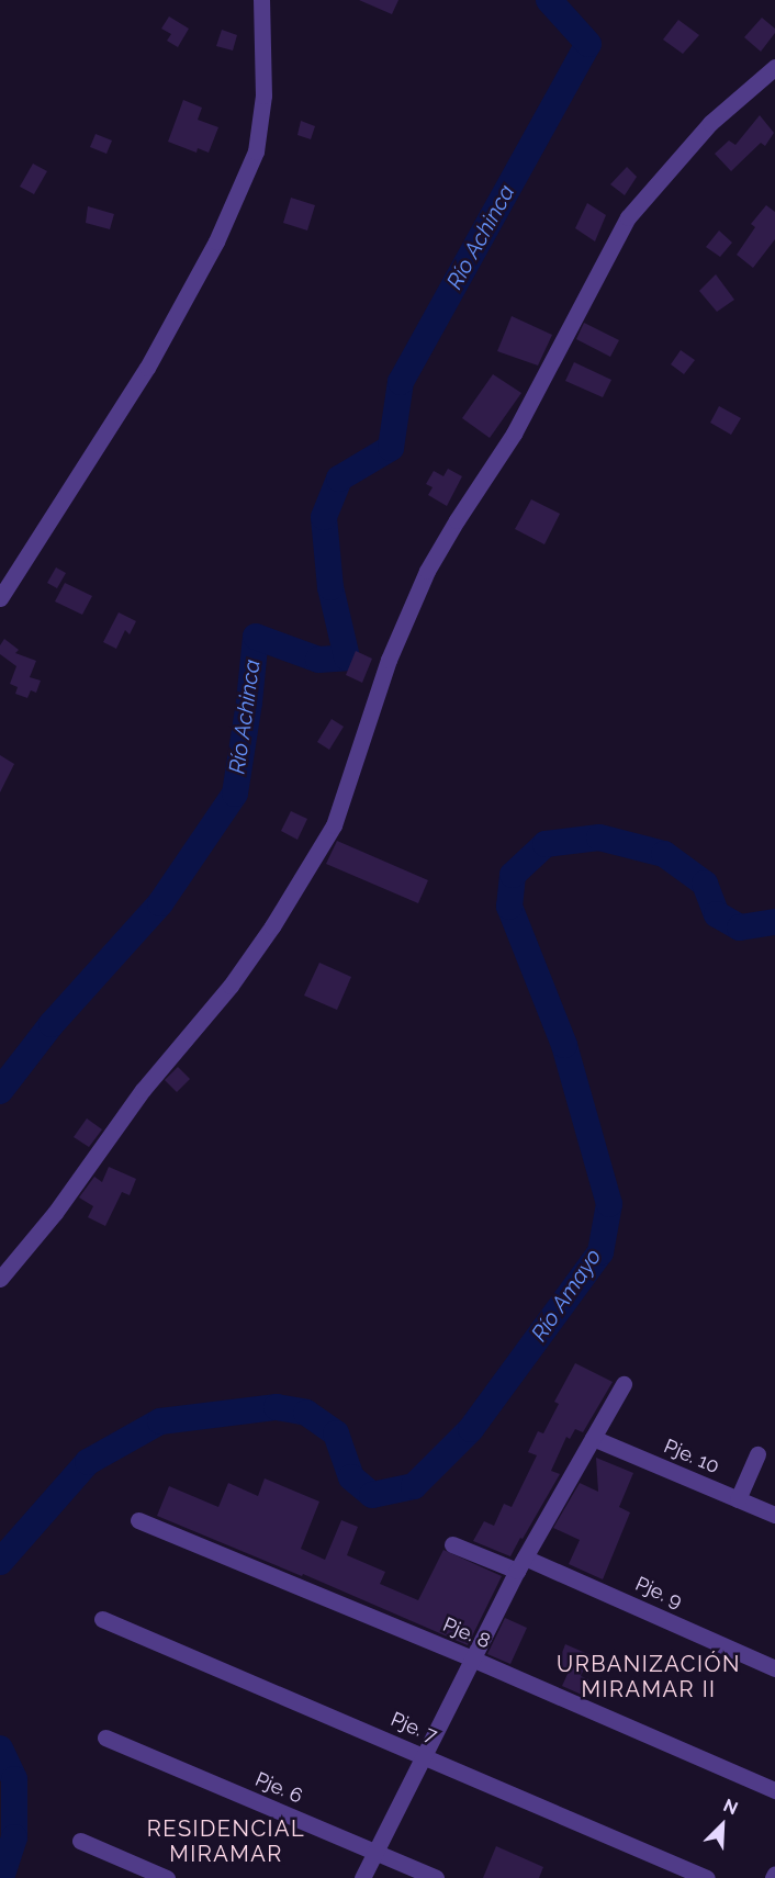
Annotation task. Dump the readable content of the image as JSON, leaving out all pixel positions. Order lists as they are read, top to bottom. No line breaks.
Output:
{"streets":{"street":["Pje. 10","Pje. 9","Pje. 8","Pje. 7","Pje. 6"]},"districts":["URBANIZACIÓN MIRAMAR II","RESIDENCIAL MIRAMAR"],"water":["Río Achinca","Río Amayo"],"north":"top right"}
